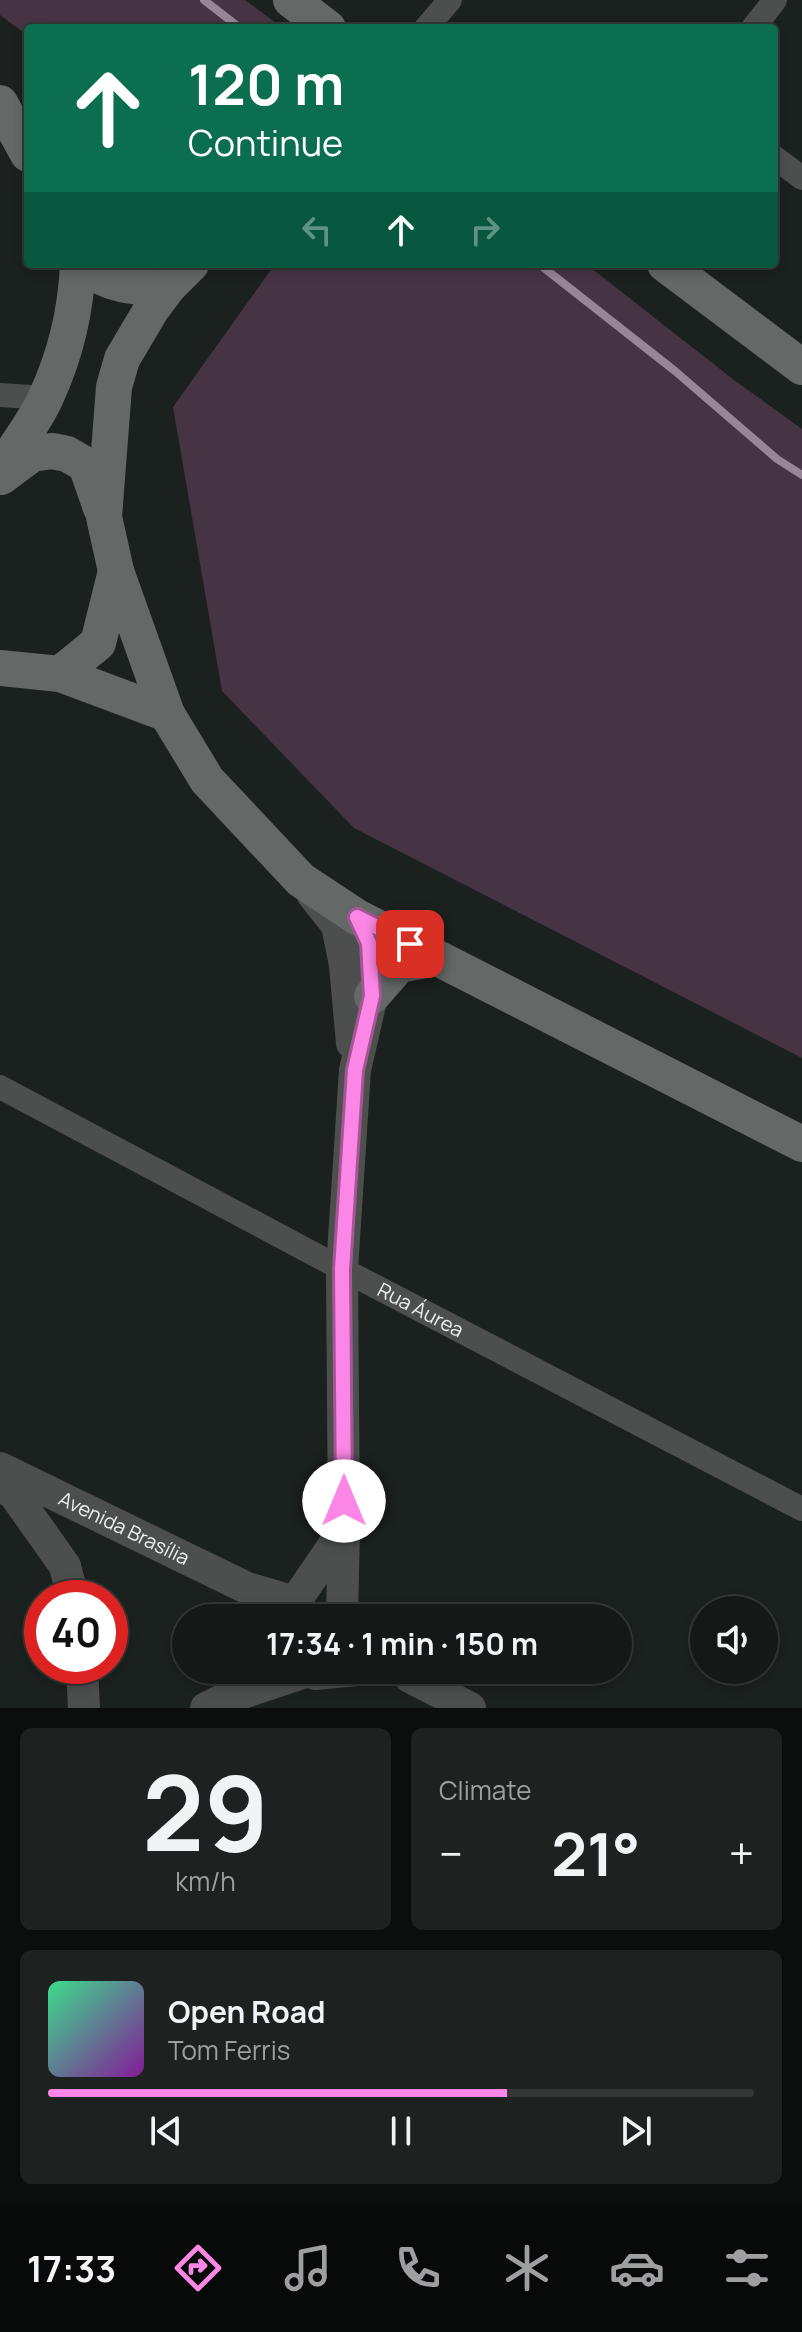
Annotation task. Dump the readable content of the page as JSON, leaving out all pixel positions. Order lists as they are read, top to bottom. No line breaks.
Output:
{"streets":{"street":["Rua Áurea","Avenida Brasília"]},"page":{"turn":["120 m","Continue"],"limit":"40","trip":"17:34 · 1 min · 150 m","tile":[["29","km/h"],"Climate"],"heat":["−","21°","+"],"song":["Open Road","Tom Ferris"],"tabs":"17:33"}}
